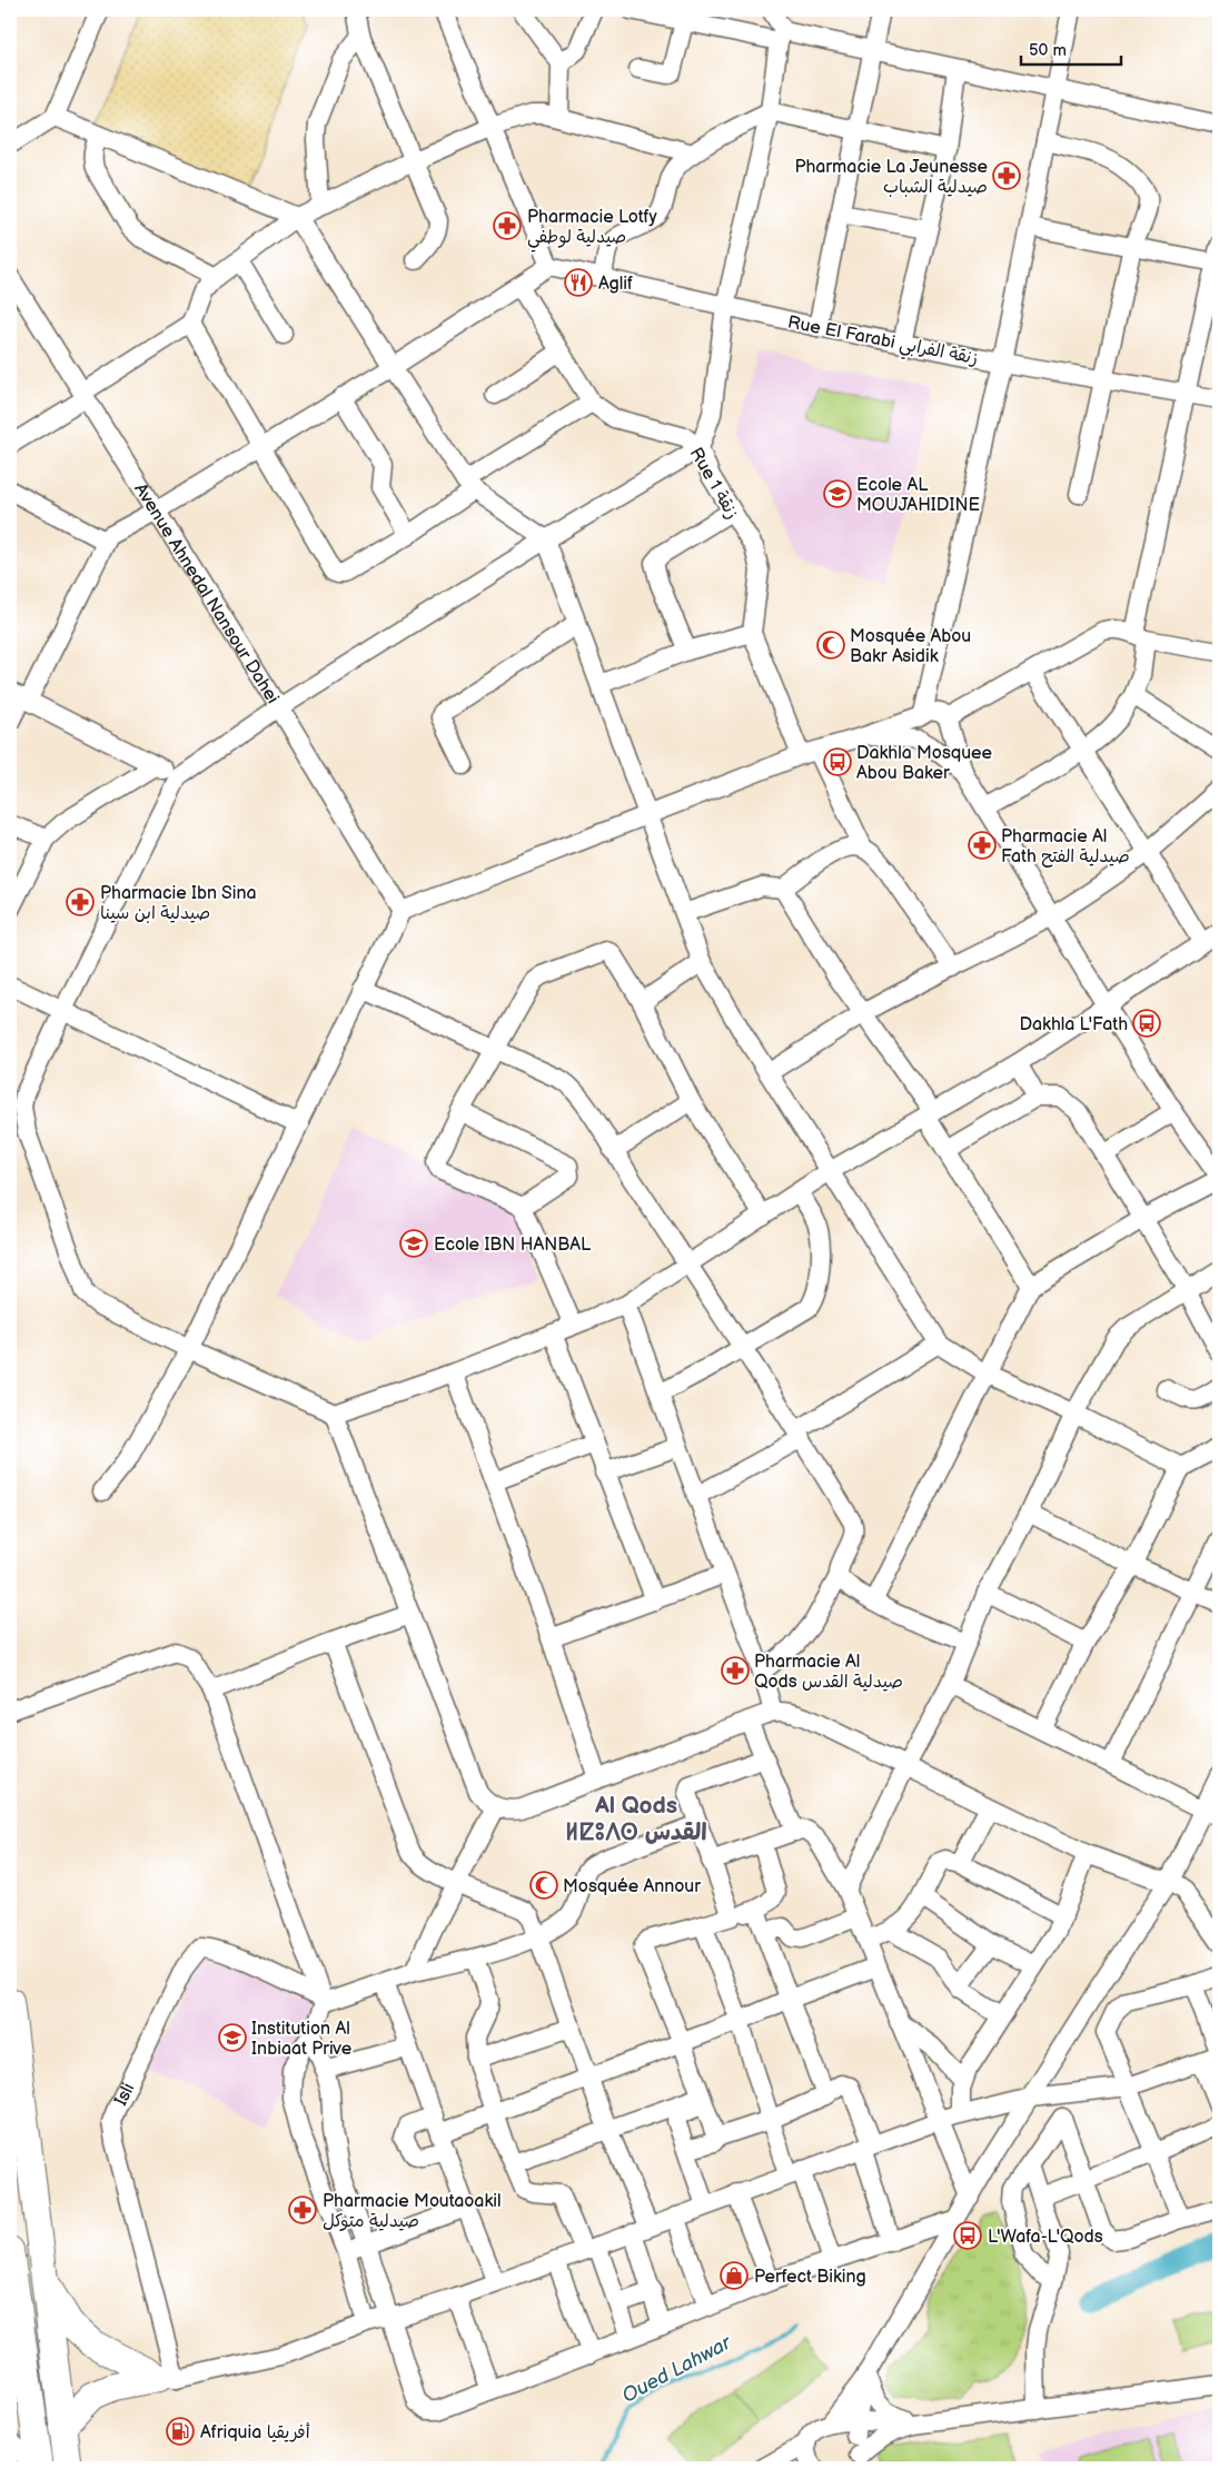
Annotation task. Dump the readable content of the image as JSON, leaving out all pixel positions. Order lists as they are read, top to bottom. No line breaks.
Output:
{"streets":{"street":["Rue El Farabi زنقة الفرابي","Rue 1 زنقة","Avenue Ahnedal Nansour Dahei","Isli"]},"districts":["Al Qods ⵍⵇⵓⴷⵙ القدس"],"water":["Oued Lahwar"],"places":{"pharmacy":["Pharmacie La Jeunesse صيدلية الشباب","Pharmacie Lotfy صيدلية لوطفي","Pharmacie Al Fath صيدلية الفتح","Pharmacie Ibn Sina صيدلية ابن سينا","Pharmacie Al Qods صيدلية القدس","Pharmacie Moutaoakil صيدلية متوكل"],"restaurant":["Aglif"],"school or university":["Ecole AL MOUJAHIDINE","Ecole IBN HANBAL","Institution Al Inbiaat Prive"],"mosque":["Mosquée Abou Bakr Asidik","Mosquée Annour"],"bus stop":["Dakhla Mosquee Abou Baker","Dakhla L'Fath","L'Wafa-L'Qods"],"shop":["Perfect Biking"],"fuel station":["Afriquia أفريقيا"]},"scale_bar":"50 m"}
